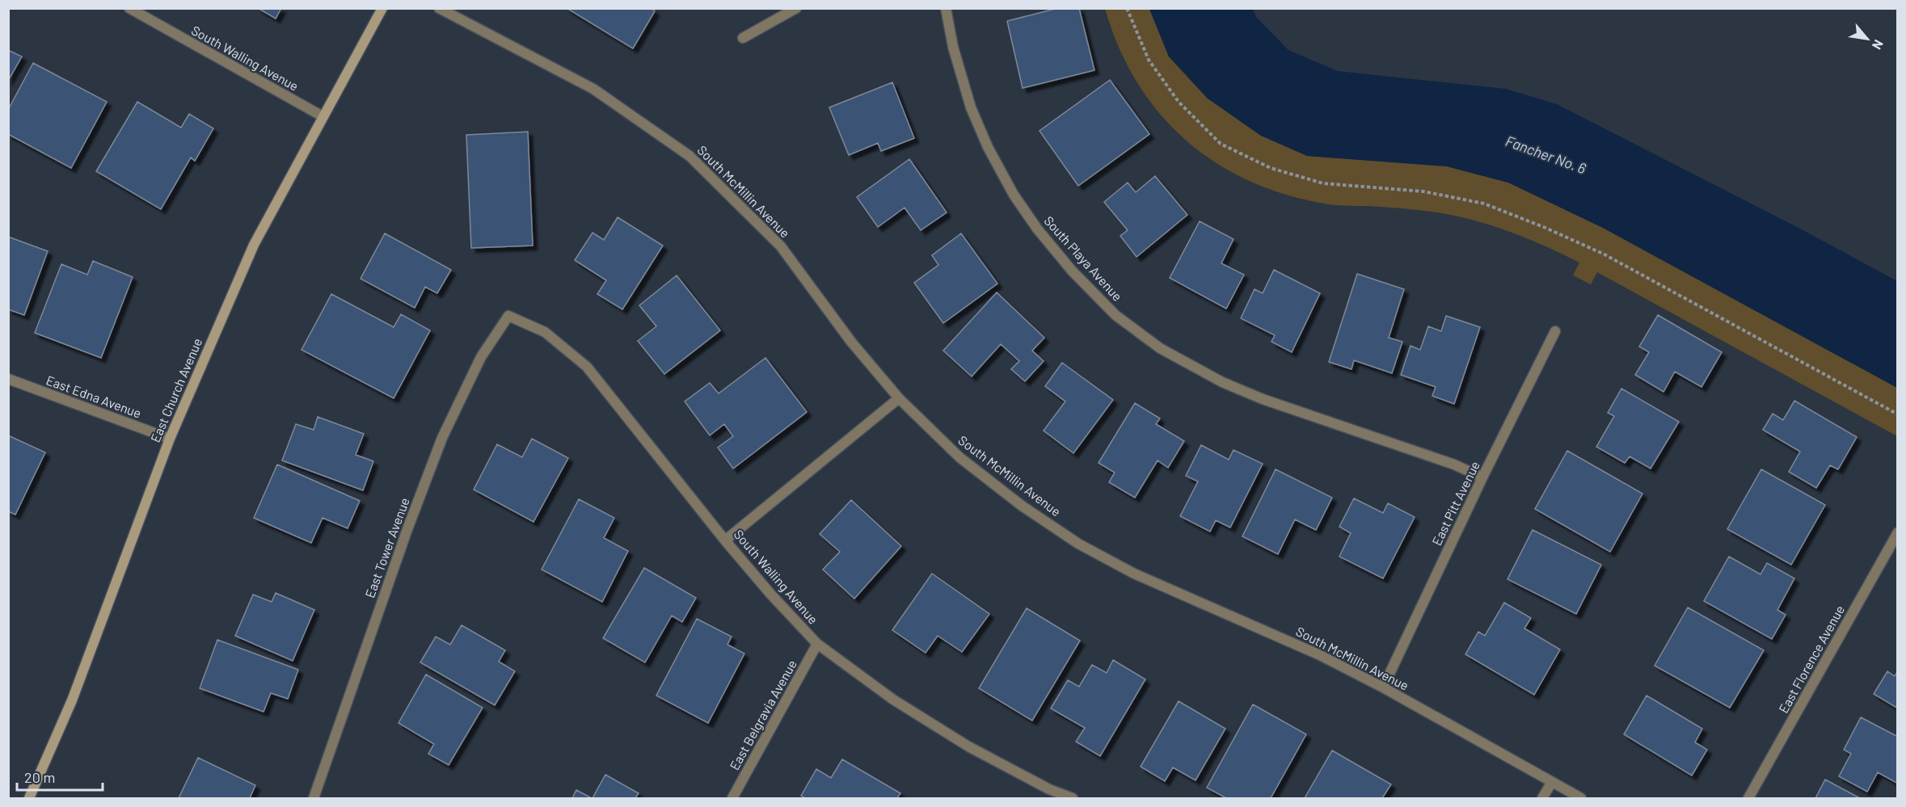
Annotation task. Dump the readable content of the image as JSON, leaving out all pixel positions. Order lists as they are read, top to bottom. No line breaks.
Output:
{"streets":{"street":["South Walling Avenue","South McMillin Avenue","South Playa Avenue","East Church Avenue","East Edna Avenue","East Pitt Avenue","East Tower Avenue","East Florence Avenue","East Belgravia Avenue"]},"crossings":[["South Walling Avenue","East Church Avenue"],["South Walling Avenue","East Tower Avenue"],["South Walling Avenue","East Belgravia Avenue"],["South McMillin Avenue","East Pitt Avenue"],["South Playa Avenue","East Pitt Avenue"],["East Church Avenue","East Edna Avenue"]],"water":["Fancher No. 6"],"scale_bar":"20 m","north":"bottom right"}
